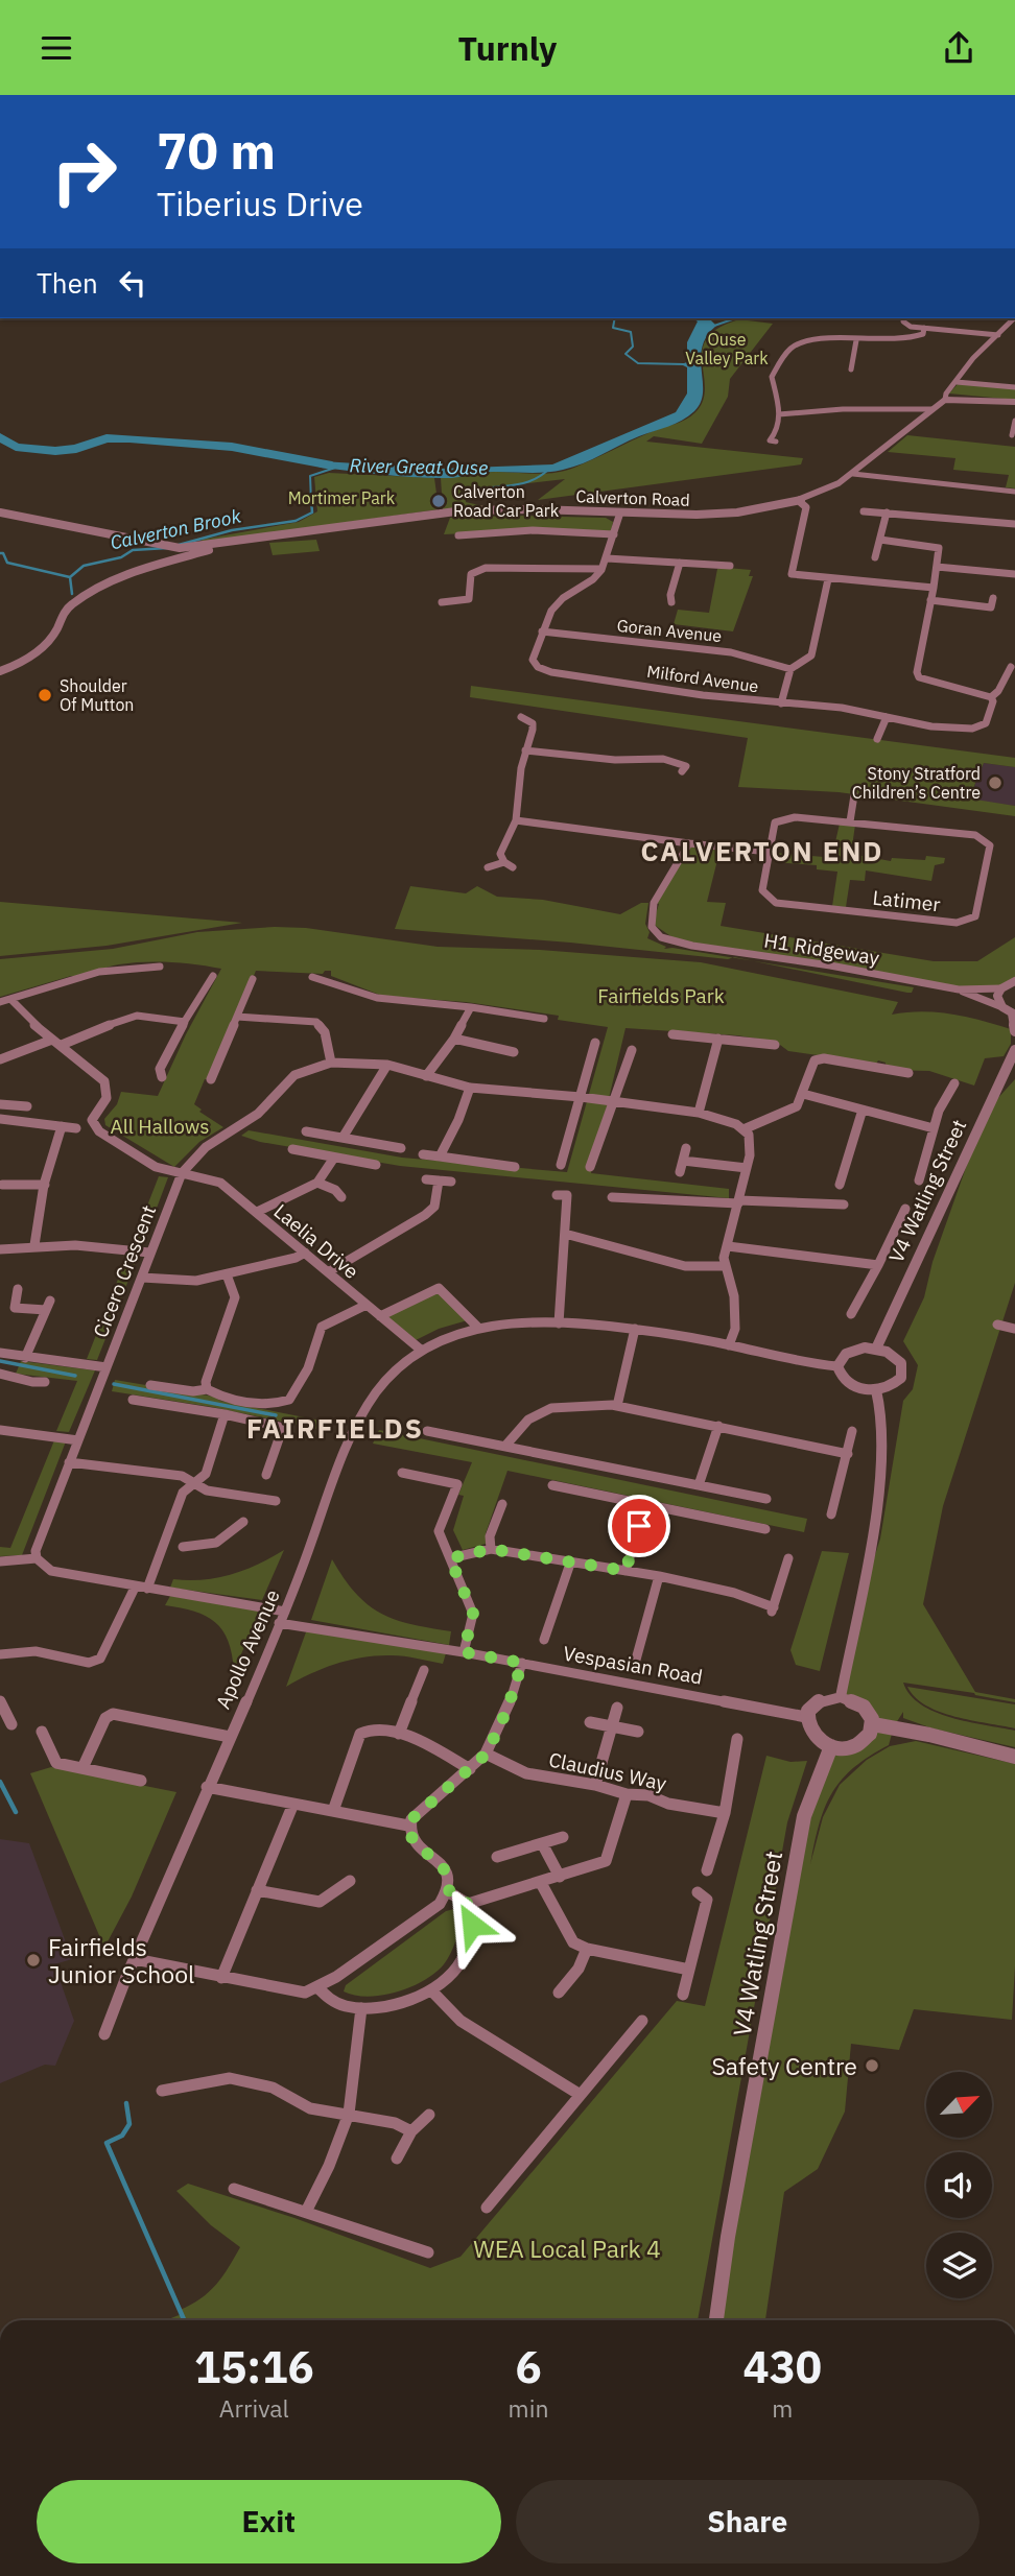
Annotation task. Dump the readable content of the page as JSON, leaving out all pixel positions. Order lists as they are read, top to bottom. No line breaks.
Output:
{"streets":{"street":["Calverton Road","Goran Avenue","Milford Avenue","Latimer","H1 Ridgeway","V4 Watling Street","Laelia Drive","Cicero Crescent","Apollo Avenue","Vespasian Road","Claudius Way"]},"crossings":[["Calverton Road","Milford Avenue"],["Goran Avenue","Milford Avenue"],["V4 Watling Street","Apollo Avenue"],["V4 Watling Street","Vespasian Road"],["Laelia Drive","Cicero Crescent"],["Laelia Drive","Apollo Avenue"],["Apollo Avenue","Vespasian Road"]],"districts":["CALVERTON END","FAIRFIELDS"],"water":["River Great Ouse","Calverton Brook"],"parks":["Ouse Valley Park","Mortimer Park","Fairfields Park","All Hallows","WEA Local Park 4"],"places":["Calverton Road Car Park","Shoulder Of Mutton","Stony Stratford Children’s Centre","Fairfields Junior School","Safety Centre"],"north":"top right","page":{"header":"Turnly","turn":["70 m","Tiberius Drive"],"then":"Then","eta":["15:16","Arrival","6","min","430","m"],"buttons":["Exit","Share"]}}
